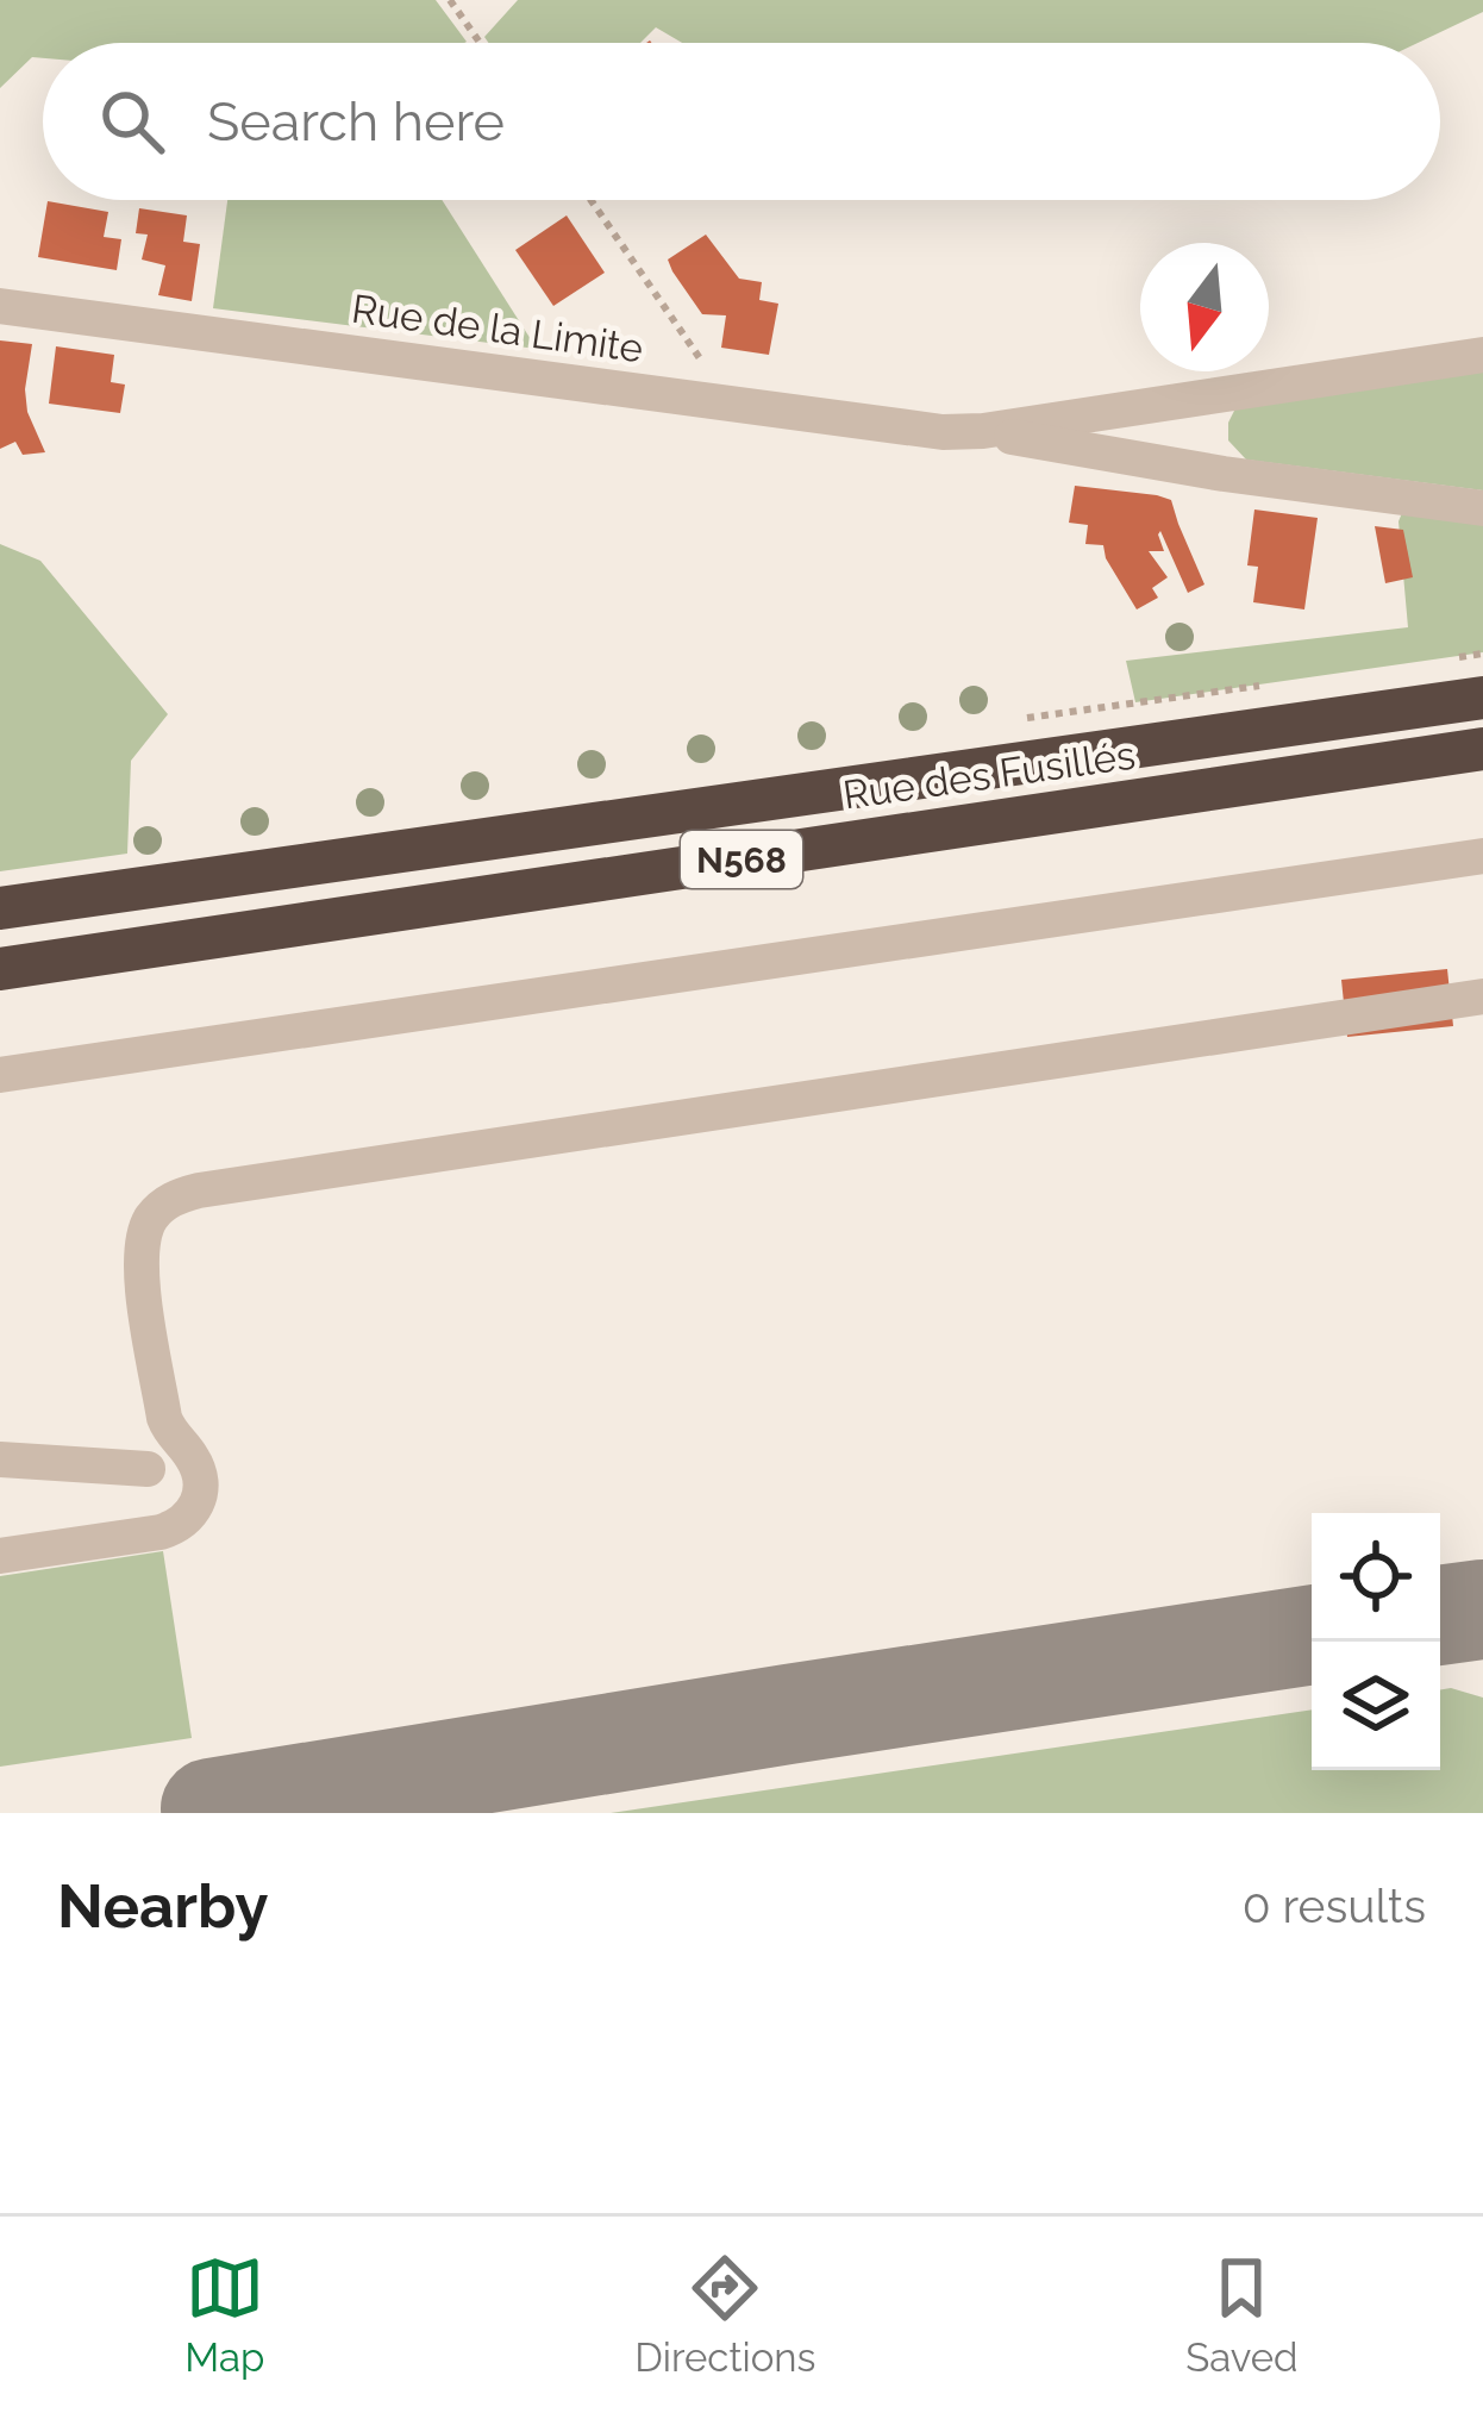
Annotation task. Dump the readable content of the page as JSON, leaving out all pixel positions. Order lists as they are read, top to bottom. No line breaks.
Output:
{"streets":{"highway":["Rue des Fusillés","N568"],"street":["Rue de la Limite"]},"north":"bottom","page":{"search":"Search here","heading":["Nearby","0 results"],"nav":["Map","Directions","Saved"]}}
